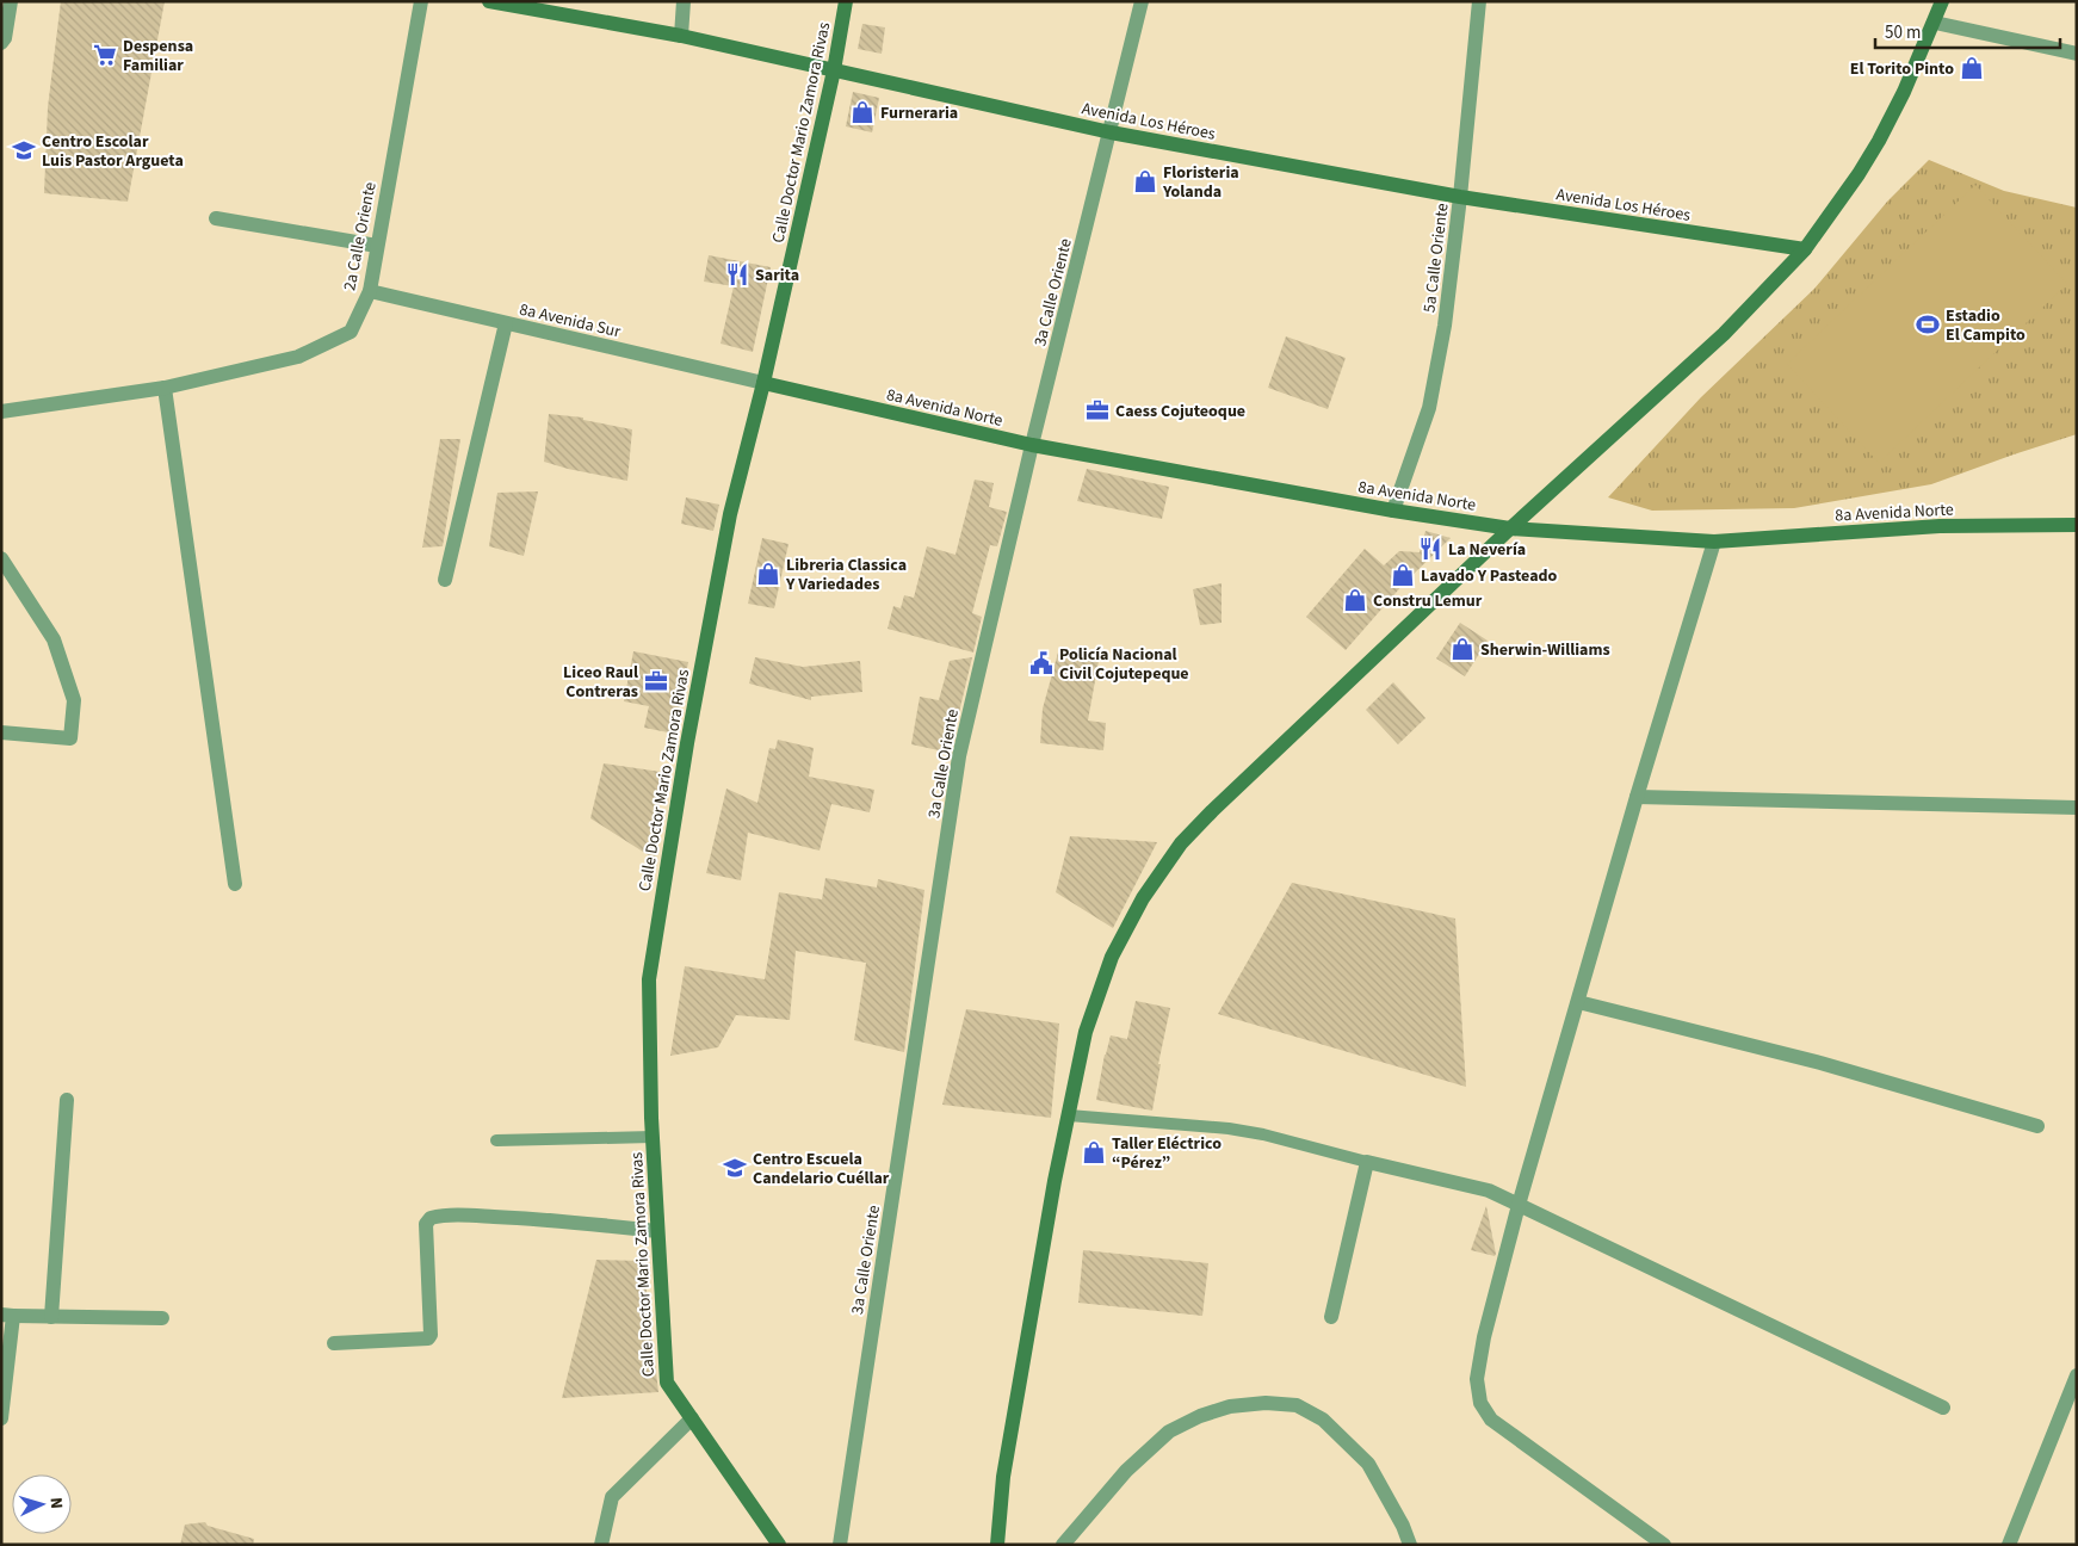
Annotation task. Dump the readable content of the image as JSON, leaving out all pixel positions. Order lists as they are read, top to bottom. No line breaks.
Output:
{"streets":{"main road":["Avenida Los Héroes","Calle Doctor Mario Zamora Rivas","8a Avenida Norte"],"street":["2a Calle Oriente","5a Calle Oriente","3a Calle Oriente","8a Avenida Sur"]},"crossings":[["Avenida Los Héroes","Calle Doctor Mario Zamora Rivas"],["Avenida Los Héroes","5a Calle Oriente"],["Avenida Los Héroes","3a Calle Oriente"],["Calle Doctor Mario Zamora Rivas","8a Avenida Sur"],["Calle Doctor Mario Zamora Rivas","8a Avenida Norte"],["2a Calle Oriente","8a Avenida Sur"],["5a Calle Oriente","8a Avenida Norte"],["3a Calle Oriente","8a Avenida Norte"],["8a Avenida Sur","8a Avenida Norte"]],"places":{"supermarket":["Despensa Familiar"],"shop":["El Torito Pinto","Furneraria","Floristeria Yolanda","Libreria Classica Y Variedades","Lavado Y Pasteado","Constru Lemur","Sherwin-Williams","Taller Eléctrico “Pérez”"],"school or university":["Centro Escolar Luis Pastor Argueta","Centro Escuela Candelario Cuéllar"],"restaurant":["Sarita","La Nevería"],"sports":["Estadio El Campito"],"office":["Caess Cojuteoque","Liceo Raul Contreras"],"public building":["Policía Nacional Civil Cojutepeque"]},"scale_bar":"50 m","north":"right"}
